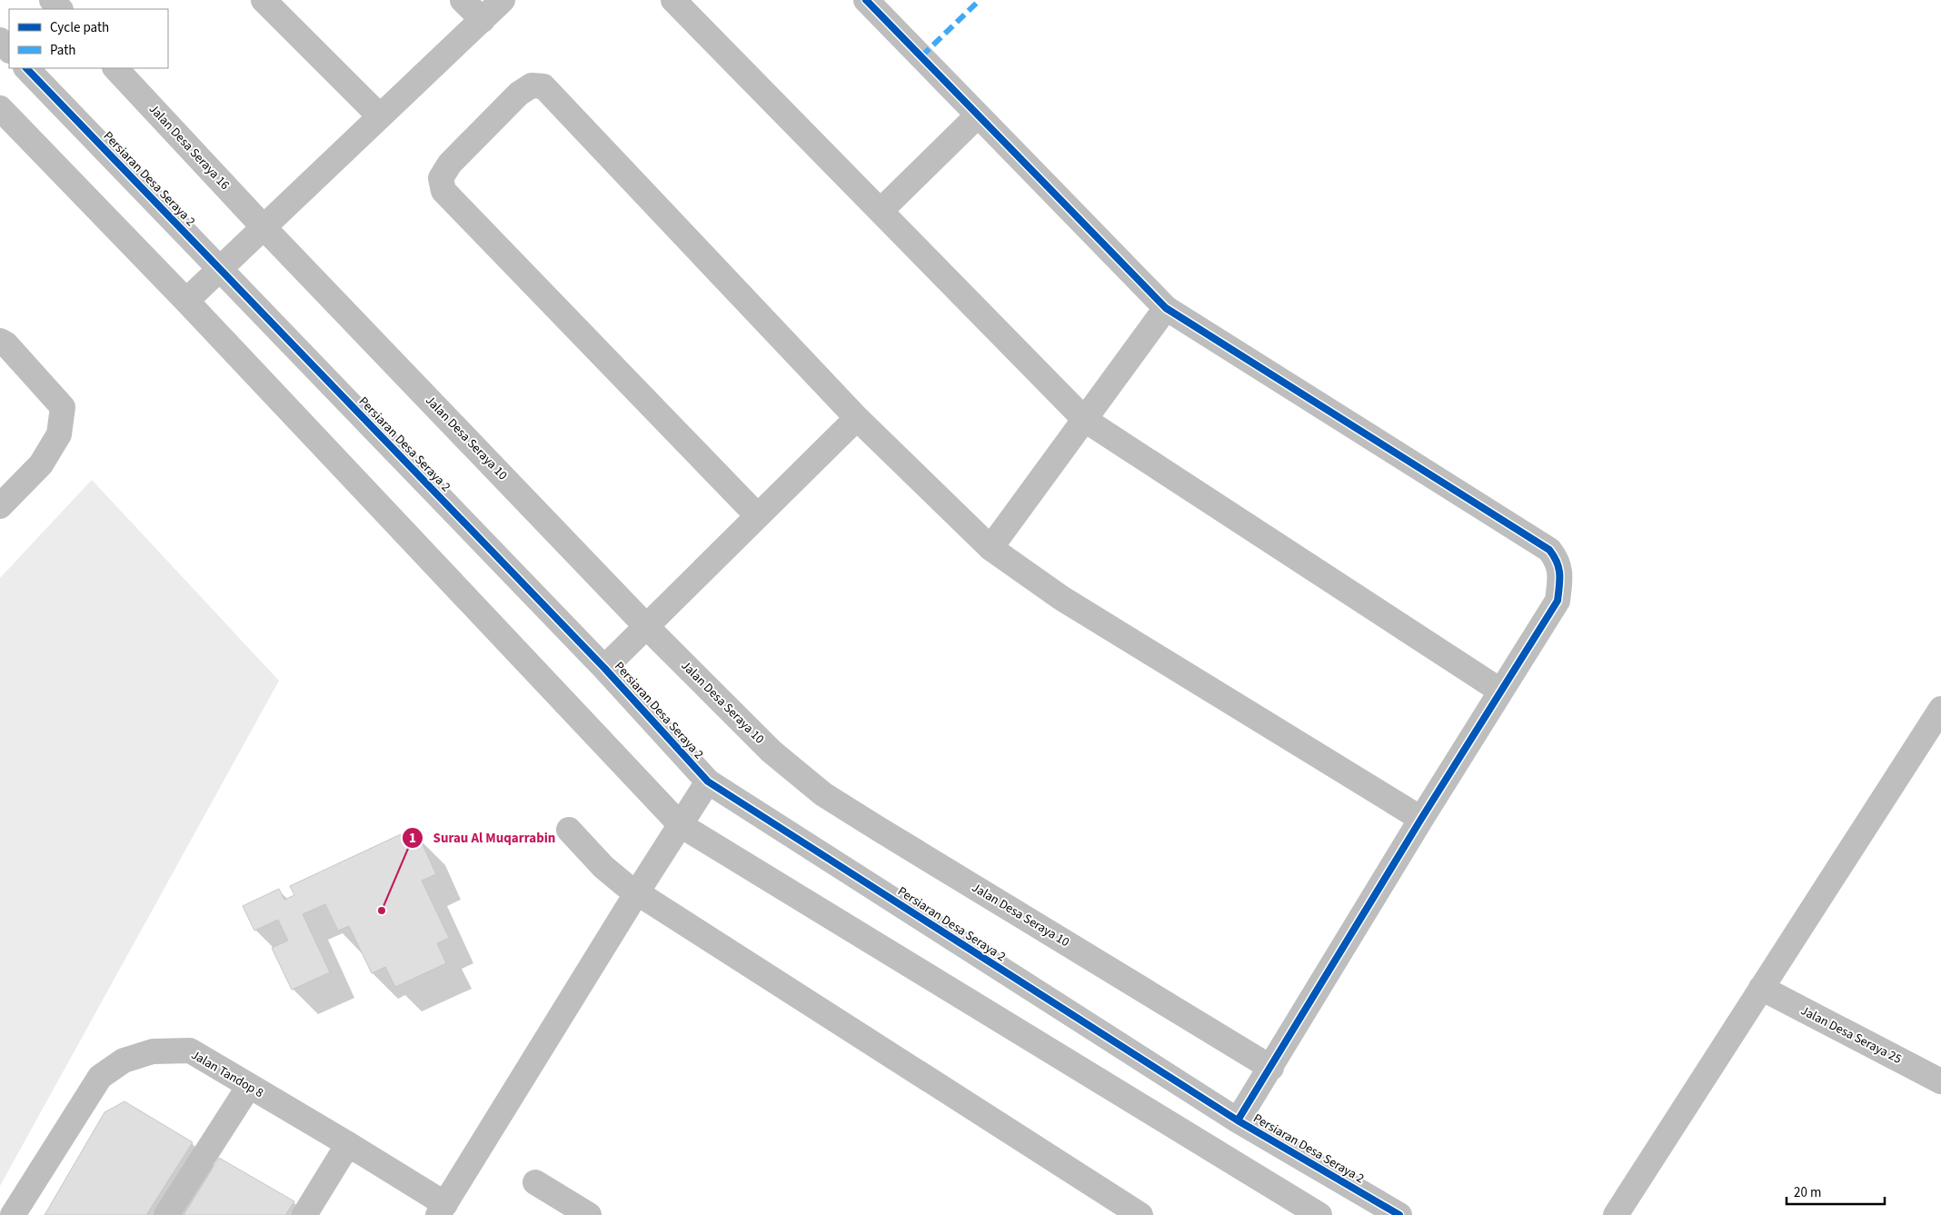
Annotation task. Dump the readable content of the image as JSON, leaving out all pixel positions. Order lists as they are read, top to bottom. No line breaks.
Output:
{"streets":{"street":["Jalan Desa Seraya 16","Persiaran Desa Seraya 2","Jalan Desa Seraya 10","Jalan Desa Seraya 25","Jalan Tandop 8"]},"crossings":[["Jalan Desa Seraya 16","Jalan Desa Seraya 10"]],"places":["Surau Al Muqarrabin"],"legend":["Cycle path","Path"],"scale_bar":"20 m"}
